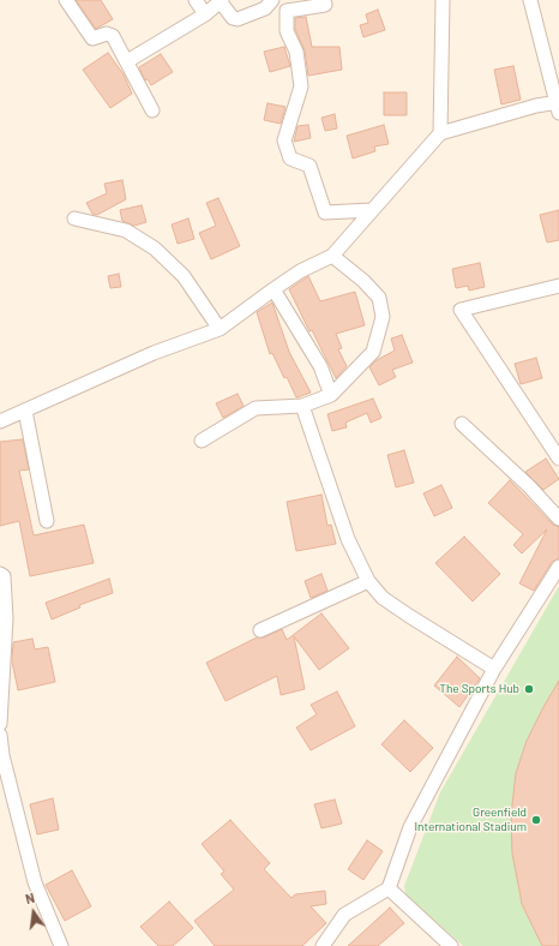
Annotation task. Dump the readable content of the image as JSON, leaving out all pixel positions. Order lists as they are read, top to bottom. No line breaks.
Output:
{"places":["The Sports Hub","Greenfield International Stadium"],"north":"top"}
